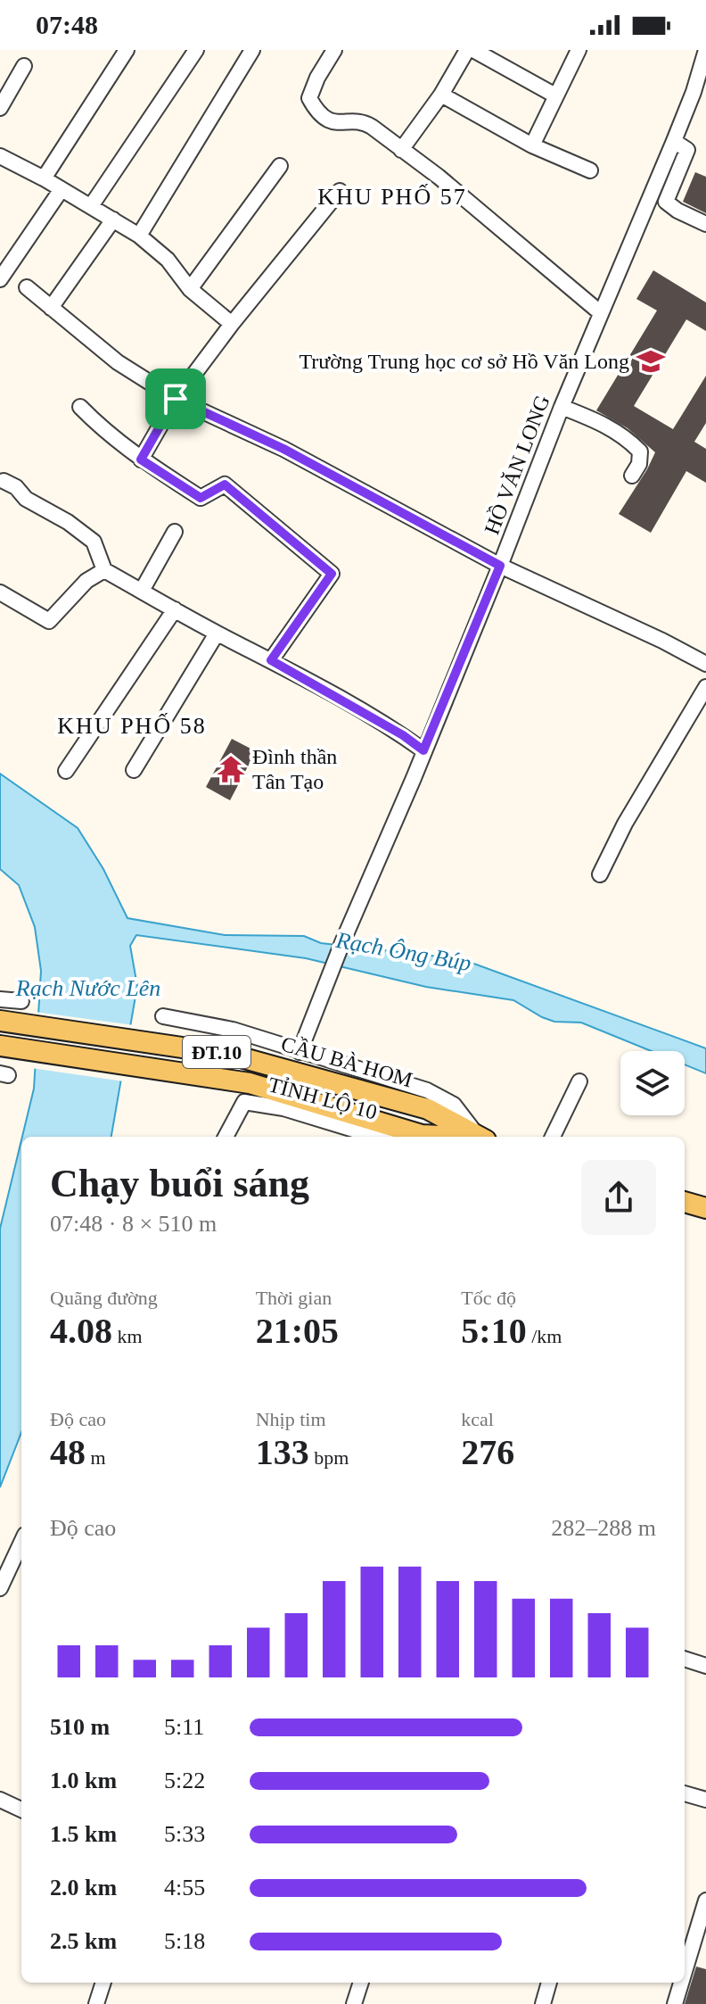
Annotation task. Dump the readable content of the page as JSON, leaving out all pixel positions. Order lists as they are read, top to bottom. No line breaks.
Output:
{"streets":{"main road":["ĐT.10","CẦU BÀ HOM"],"street":["HỒ VĂN LONG","TỈNH LỘ 10"]},"crossings":[["HỒ VĂN LONG","TỈNH LỘ 10"]],"districts":["KHU PHỐ 57","KHU PHỐ 58"],"water":["Rạch Ông Búp","Rạch Nước Lên"],"places":{"school or university":["Trường Trung học cơ sở Hồ Văn Long"],"temple":["Đình thần Tân Tạo"]},"page":{"status":"07:48","heading":["Chạy buổi sáng","07:48 · 8 × 510 m"],"stats":[["Quãng đường","4.08 km"],["Thời gian","21:05"],["Tốc độ","5:10 /km"],["Độ cao","48 m"],["Nhịp tim","133 bpm"],["kcal","276"]],"chart":["Độ cao","282–288 m"],"list":[{"name":"510 m","note":"5:11"},{"name":"1.0 km","note":"5:22"},{"name":"1.5 km","note":"5:33"},{"name":"2.0 km","note":"4:55"},{"name":"2.5 km","note":"5:18"}]}}
